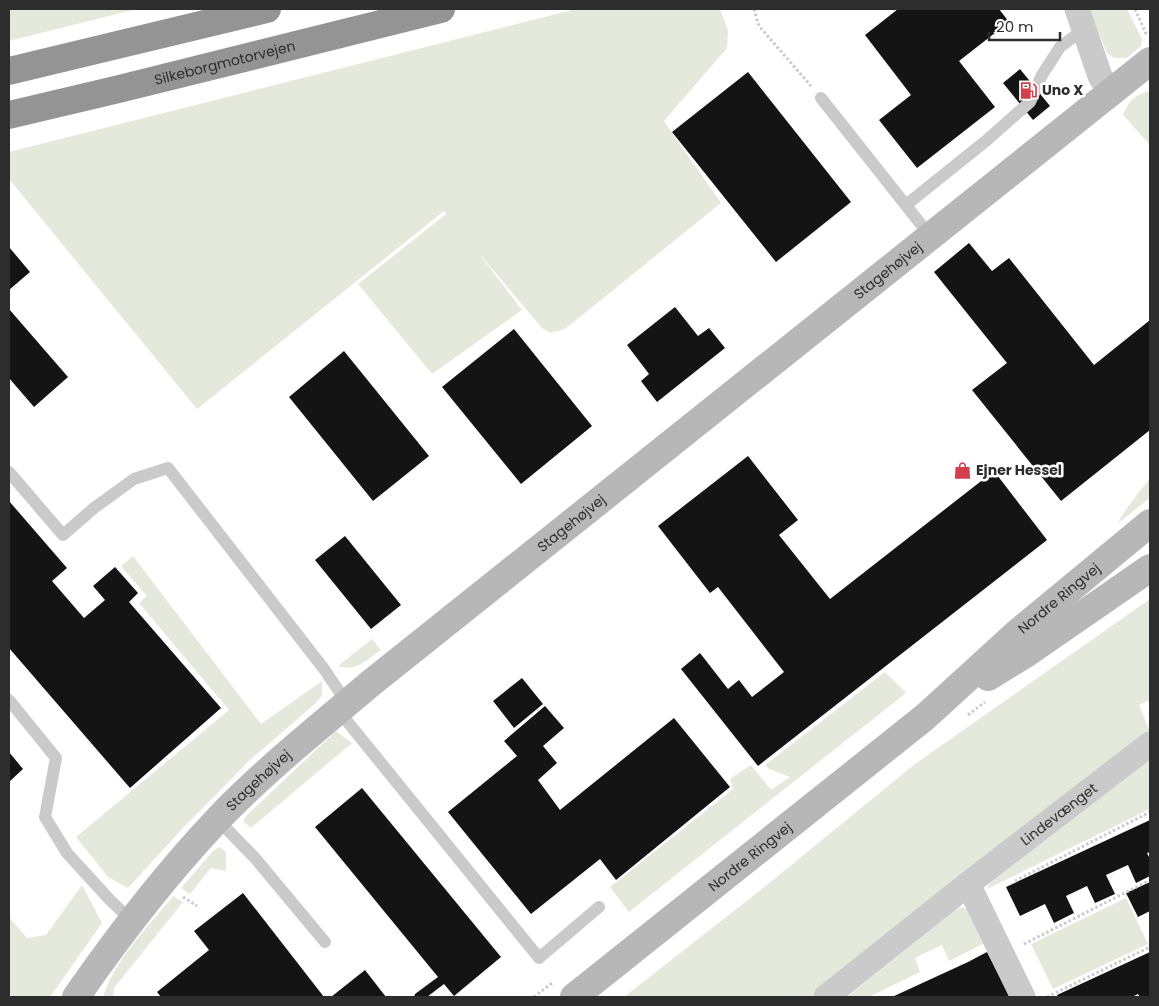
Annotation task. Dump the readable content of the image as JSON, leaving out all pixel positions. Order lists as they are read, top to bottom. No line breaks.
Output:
{"streets":{"highway":["Silkeborgmotorvejen"],"street":["Stagehøjvej","Nordre Ringvej","Lindevænget"]},"places":{"fuel station":["Uno X"],"shop":["Ejner Hessel"]},"scale_bar":"20 m"}
